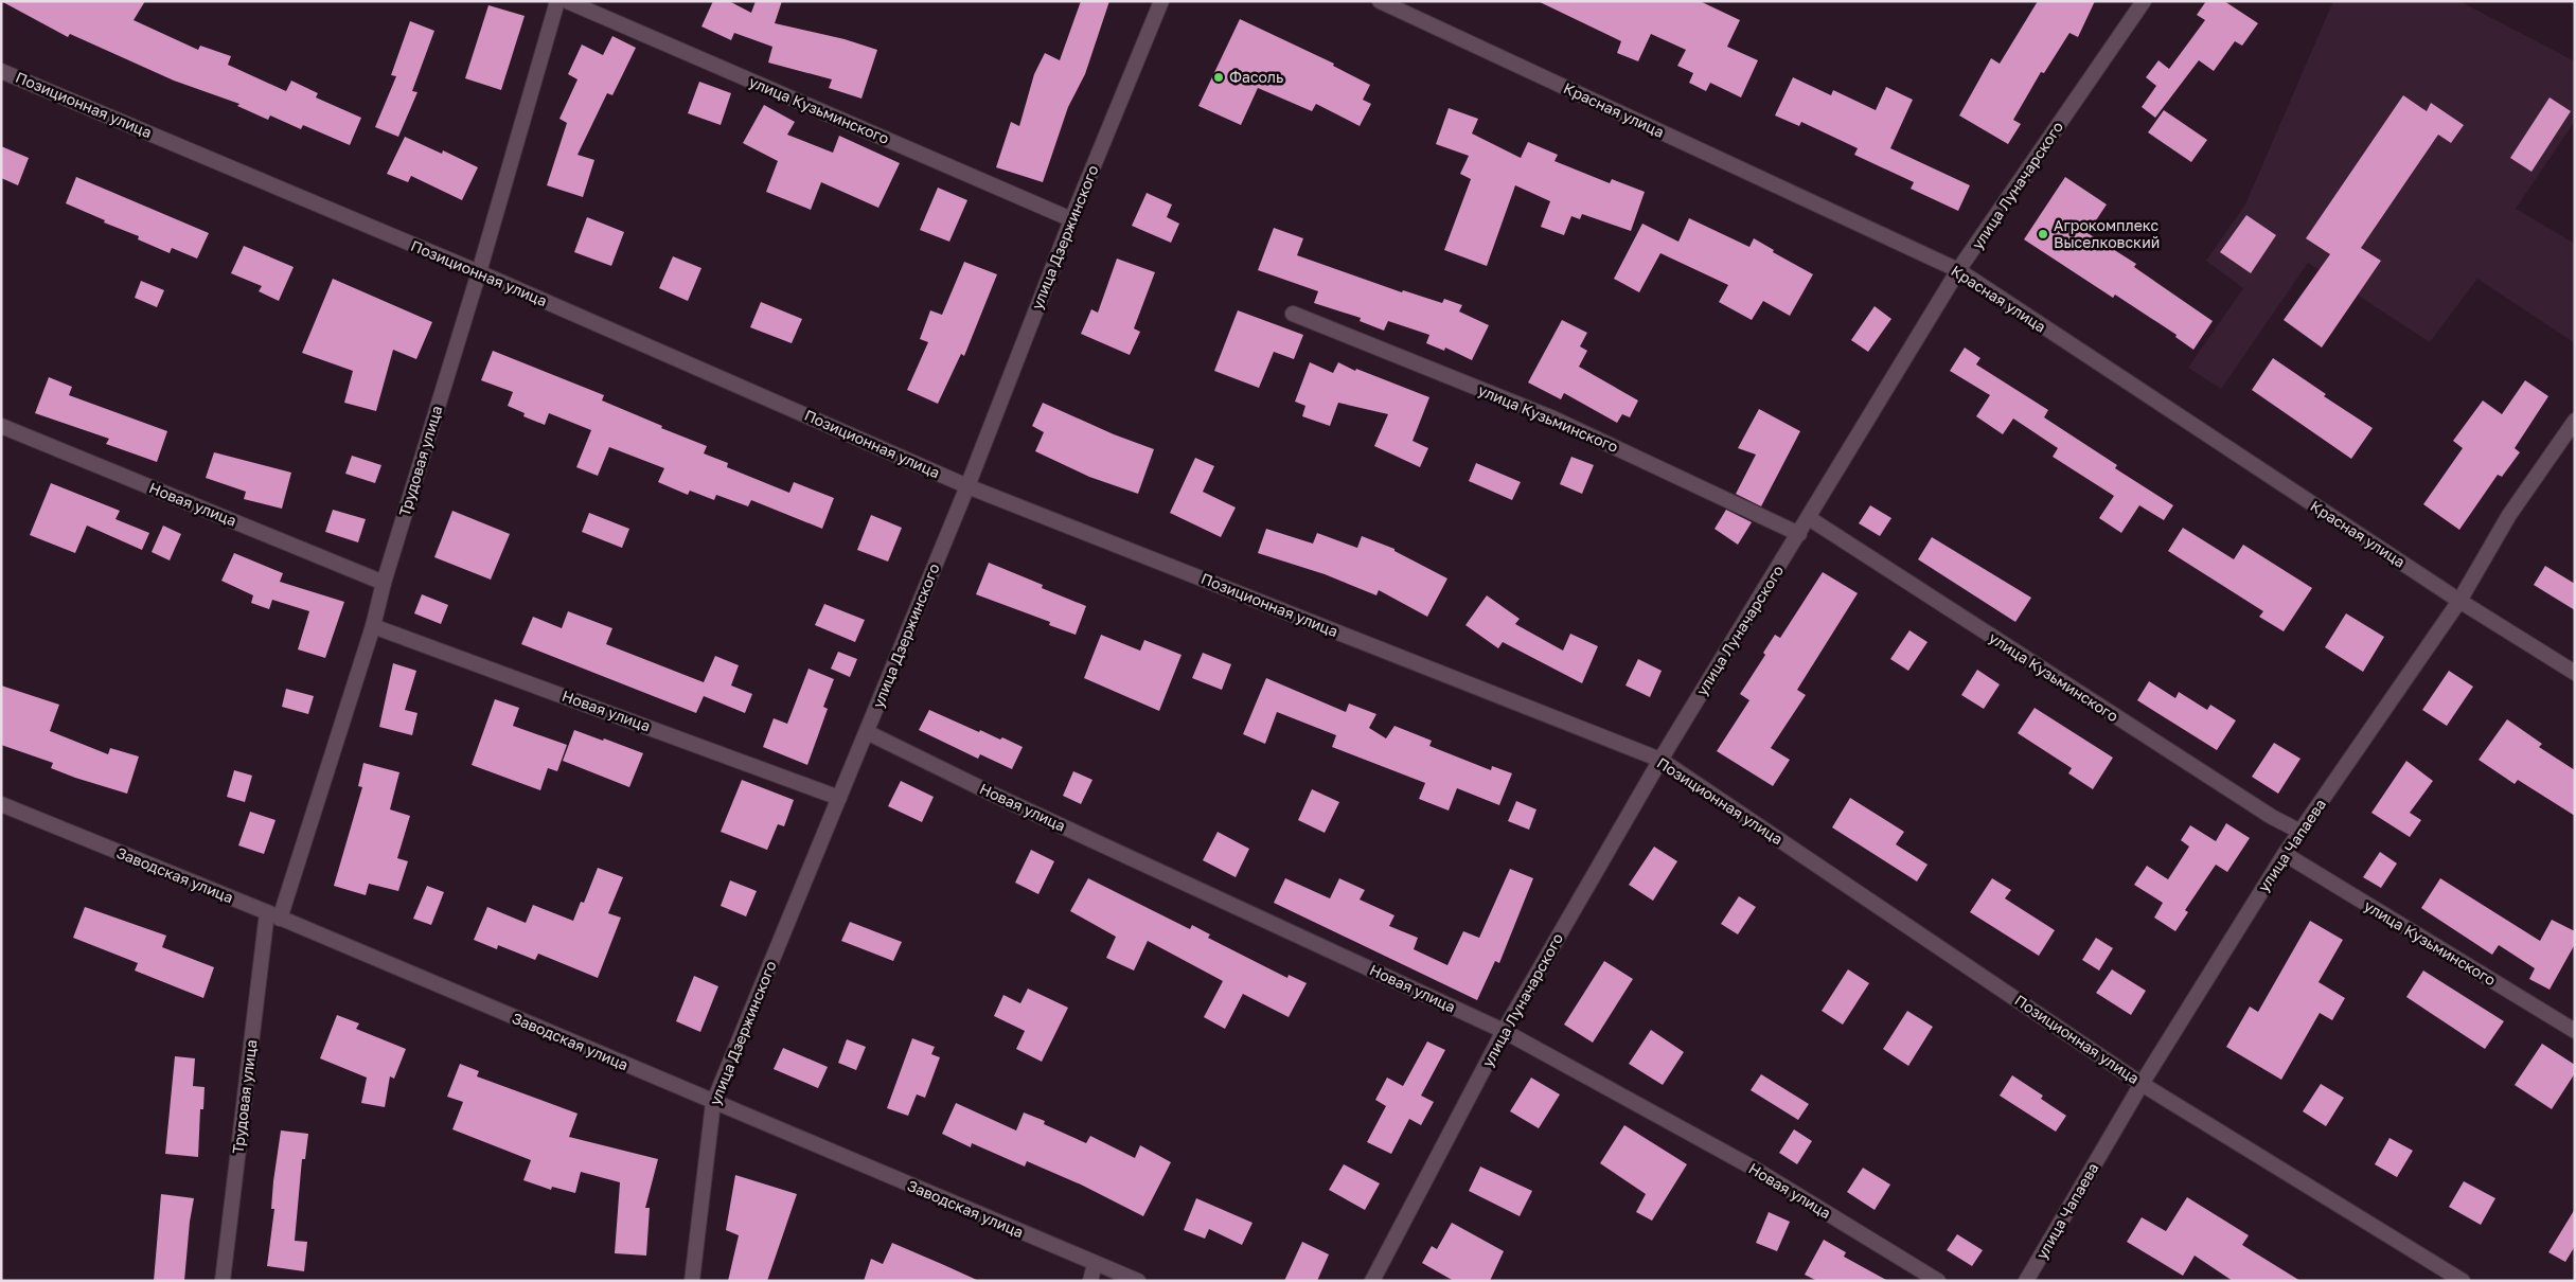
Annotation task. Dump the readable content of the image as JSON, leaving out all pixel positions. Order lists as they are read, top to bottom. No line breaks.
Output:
{"streets":{"street":["Позиционная улица","улица Кузьминского","Красная улица","улица Луначарского","улица Дзержинского","Трудовая улица","Новая улица","улица Чапаева","Заводская улица"]},"crossings":[["Позиционная улица","улица Луначарского"],["Позиционная улица","улица Дзержинского"],["Позиционная улица","Трудовая улица"],["Позиционная улица","улица Чапаева"],["улица Кузьминского","улица Луначарского"],["улица Кузьминского","улица Дзержинского"],["улица Кузьминского","улица Чапаева"],["Красная улица","улица Луначарского"],["Красная улица","улица Чапаева"],["улица Луначарского","Новая улица"],["улица Дзержинского","Новая улица"],["улица Дзержинского","Заводская улица"],["Трудовая улица","Новая улица"],["Трудовая улица","Заводская улица"]],"places":["Фасоль","Агрокомплекс Выселковский"]}
